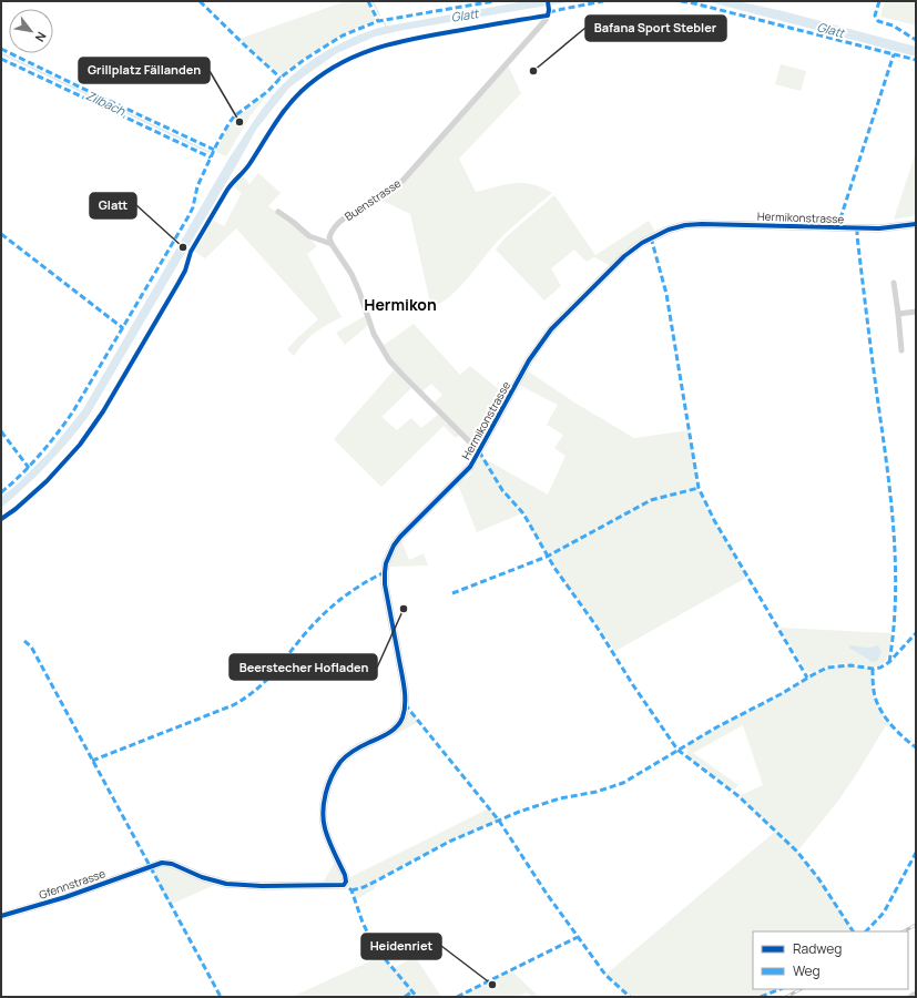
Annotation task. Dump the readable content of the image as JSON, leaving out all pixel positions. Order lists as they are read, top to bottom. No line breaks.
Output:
{"streets":{"street":["Buenstrasse","Hermikonstrasse","Gfennstrasse"]},"crossings":[["Hermikonstrasse","Gfennstrasse"]],"districts":["Hermikon"],"water":["Glatt","Zilbach"],"places":["Bafana Sport Stebler","Grillplatz Fällanden","Glatt","Beerstecher Hofladen","Heidenriet"],"legend":["Radweg","Weg"],"north":"bottom right"}
